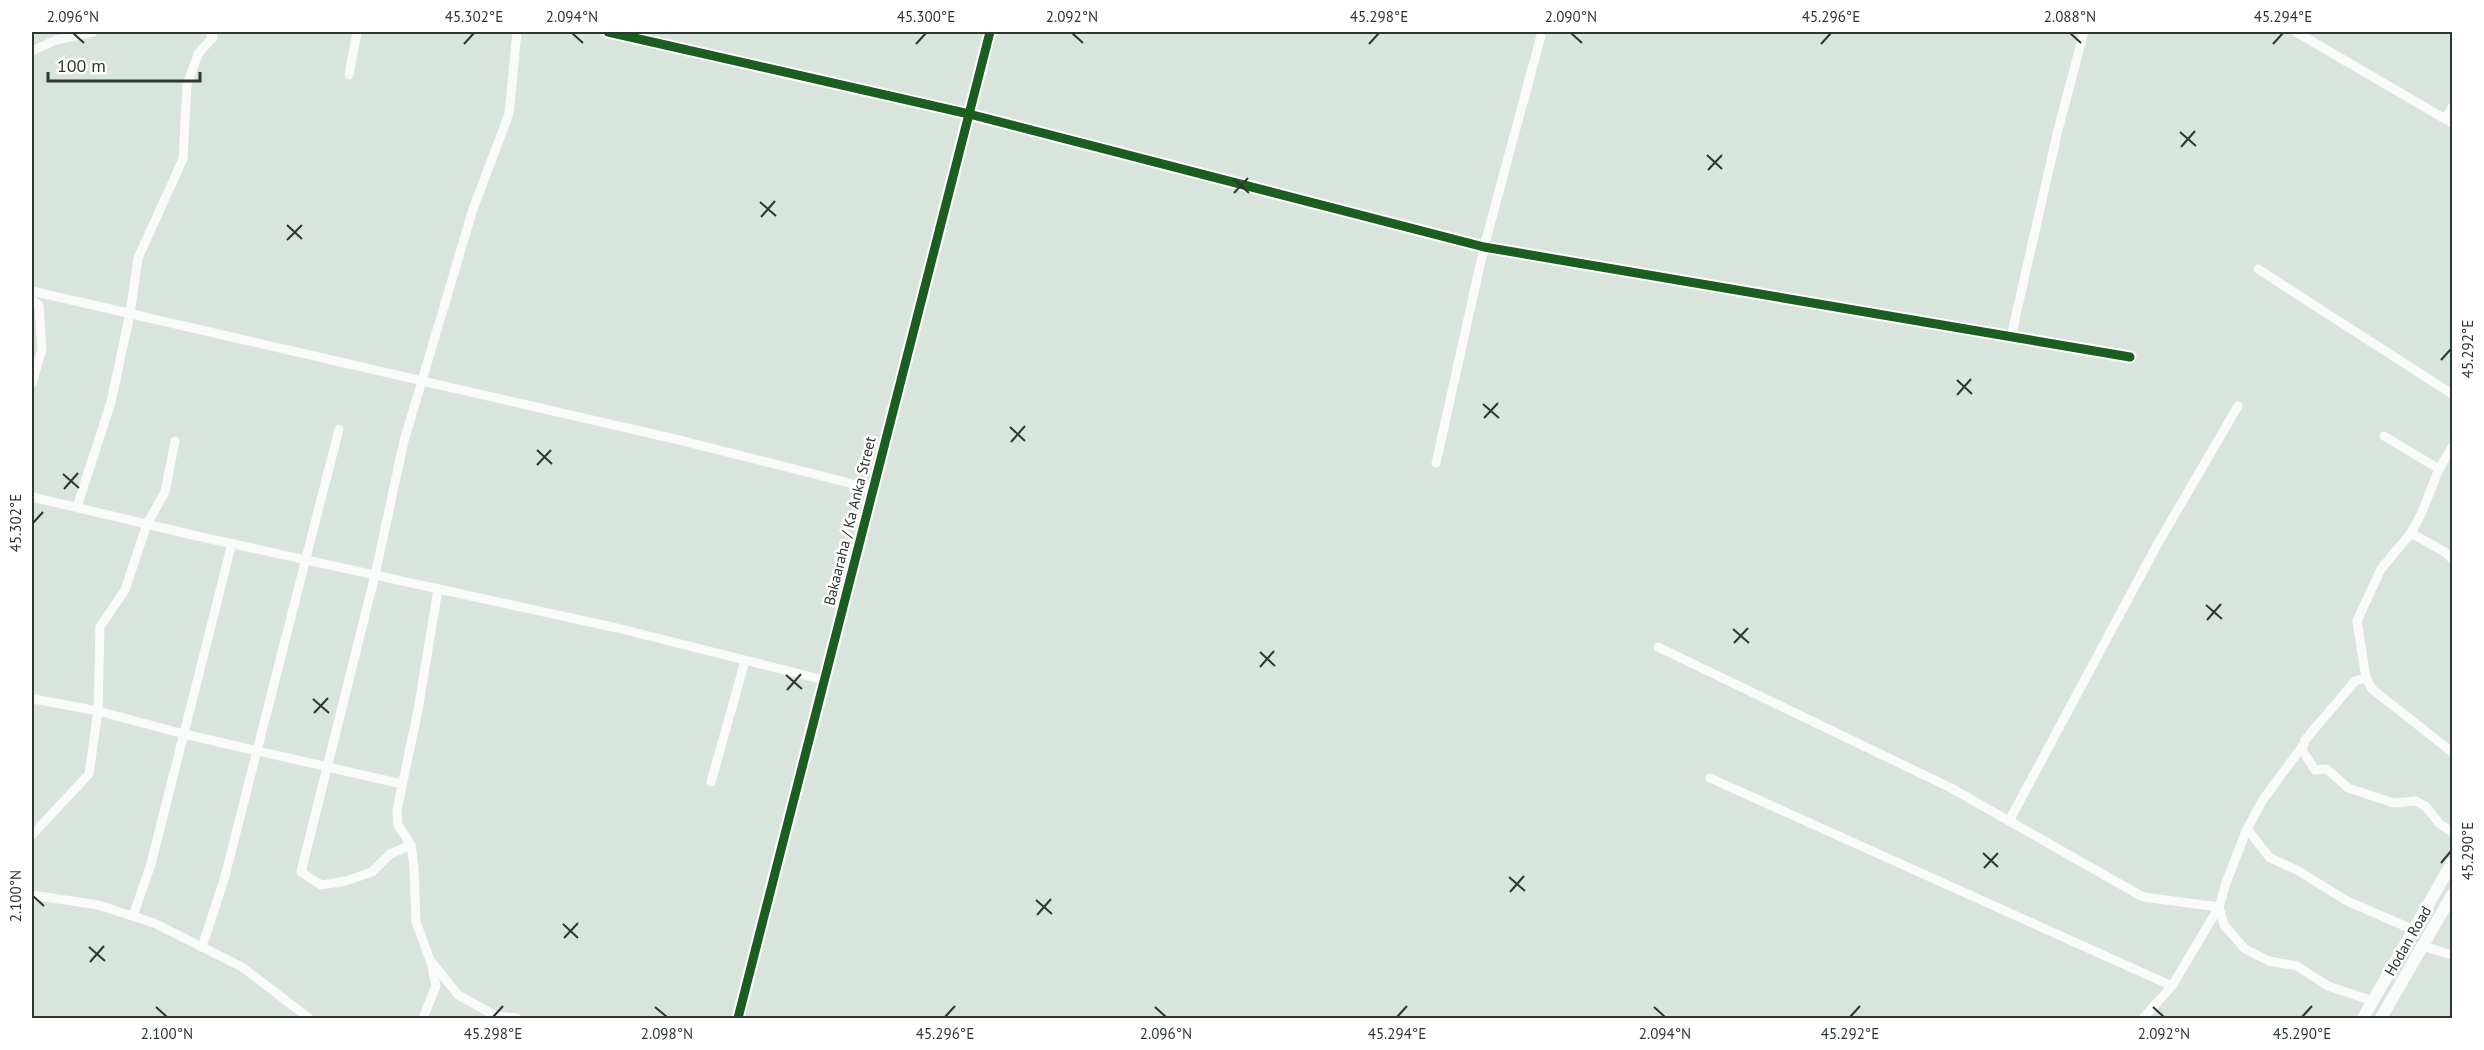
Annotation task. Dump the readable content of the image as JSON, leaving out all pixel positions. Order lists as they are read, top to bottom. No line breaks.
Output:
{"streets":{"street":["Bakaaraha / Ka Anka Street","Hodan Road"]},"scale_bar":"100 m","coordinates":["2.096°N","45.302°E","2.094°N","45.300°E","2.092°N","45.298°E","2.090°N","45.296°E","2.088°N","45.294°E","45.292°E","45.290°E","2.100°N","2.098°N"]}
